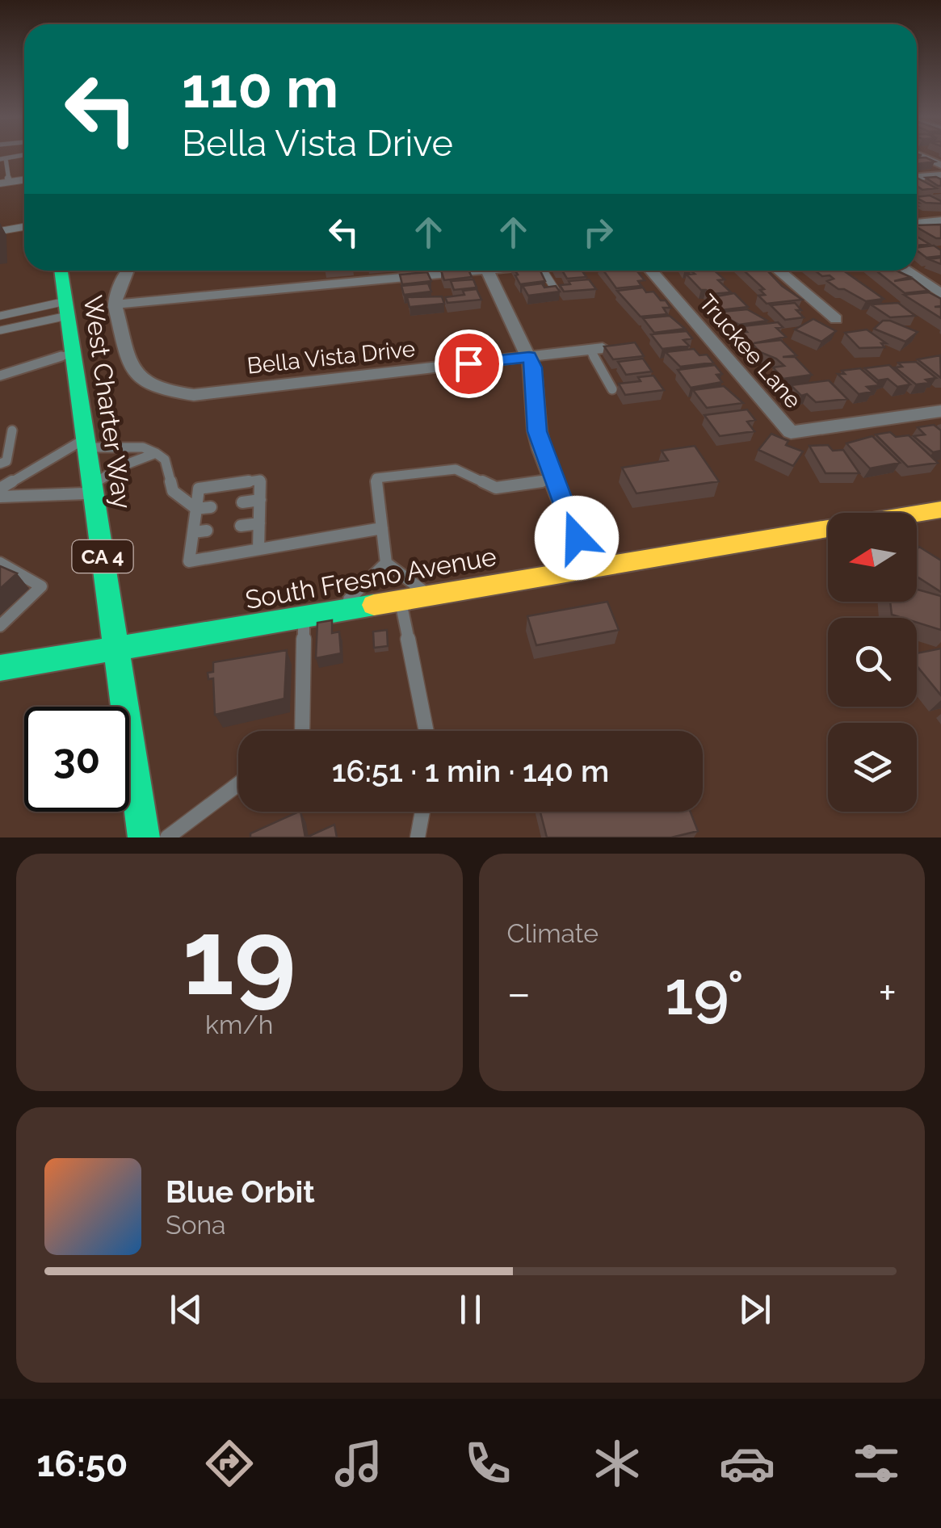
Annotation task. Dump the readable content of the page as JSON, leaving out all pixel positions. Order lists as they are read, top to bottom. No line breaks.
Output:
{"streets":{"main road":["West Charter Way","CA 4","South Fresno Avenue"],"street":["Truckee Lane","Bella Vista Drive"]},"crossings":[["West Charter Way","South Fresno Avenue"]],"north":"left","page":{"turn":["110 m","Bella Vista Drive"],"limit":"30","trip":"16:51 · 1 min · 140 m","tile":[["19","km/h"],"Climate"],"heat":["−","19°","+"],"song":["Blue Orbit","Sona"],"tabs":"16:50"}}
